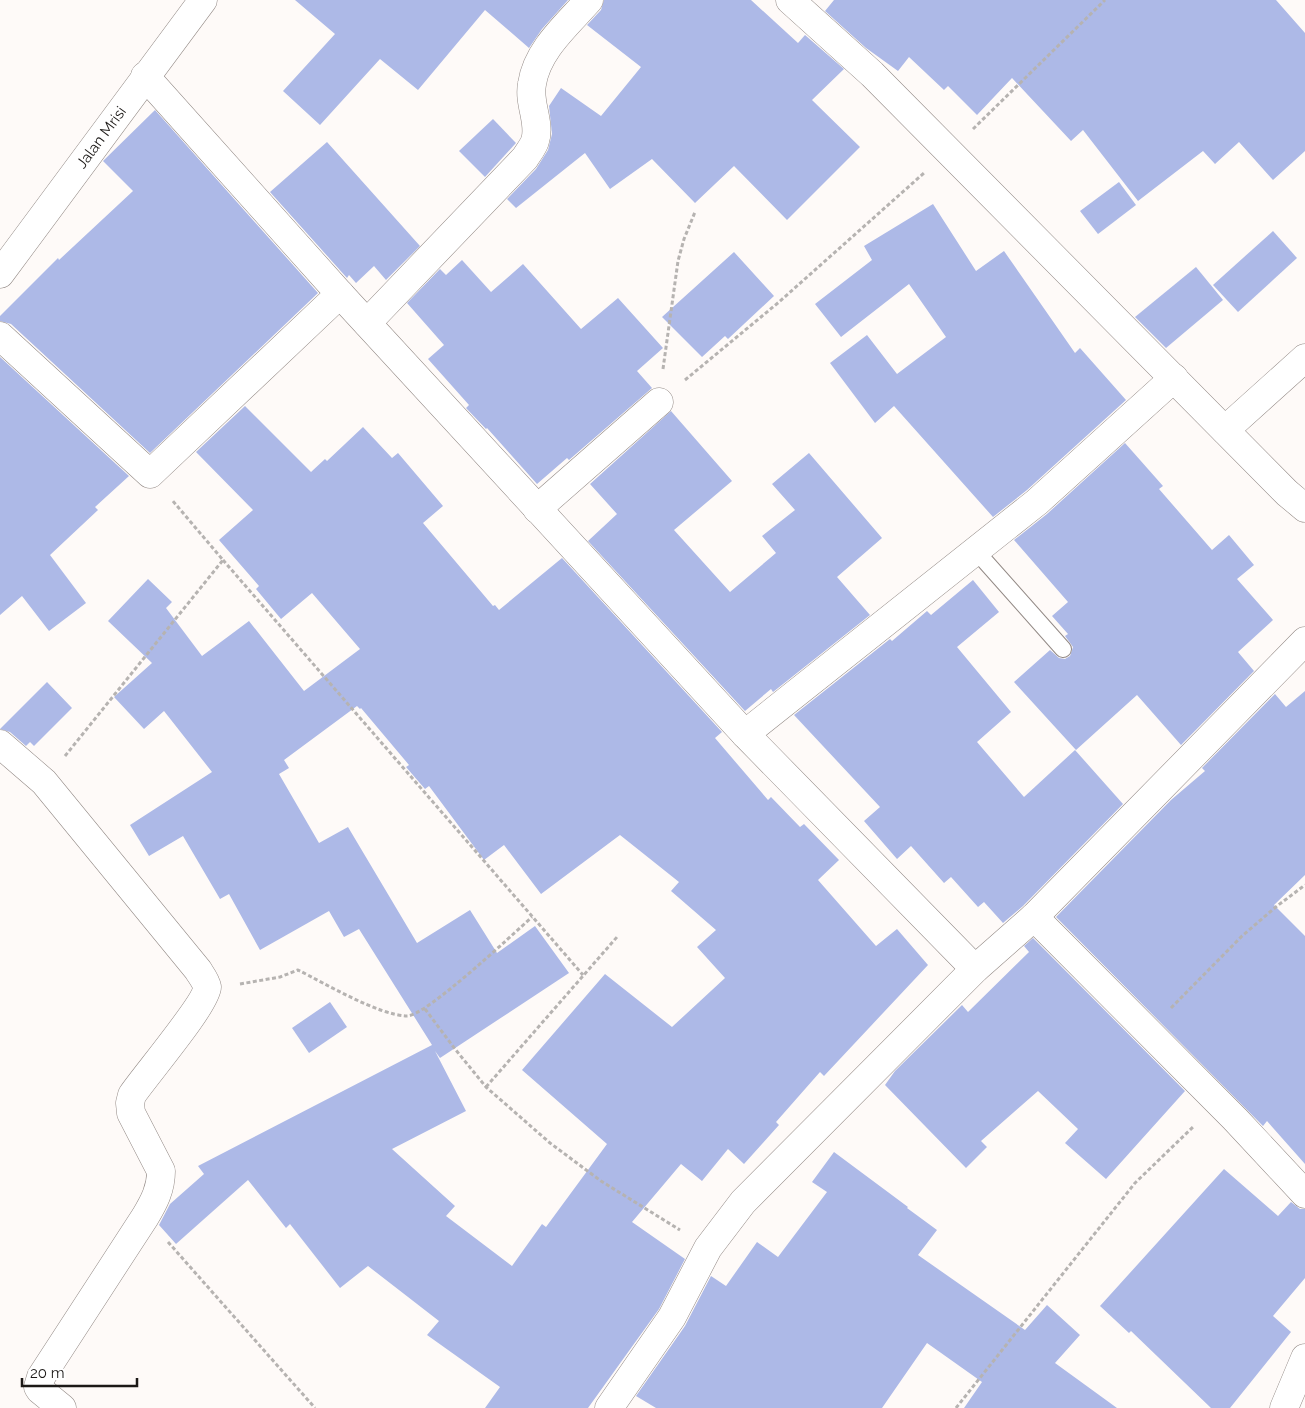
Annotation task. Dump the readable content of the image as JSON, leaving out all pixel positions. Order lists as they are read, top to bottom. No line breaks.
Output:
{"streets":{"street":["Jalan Mrisi"]},"scale_bar":"20 m"}
